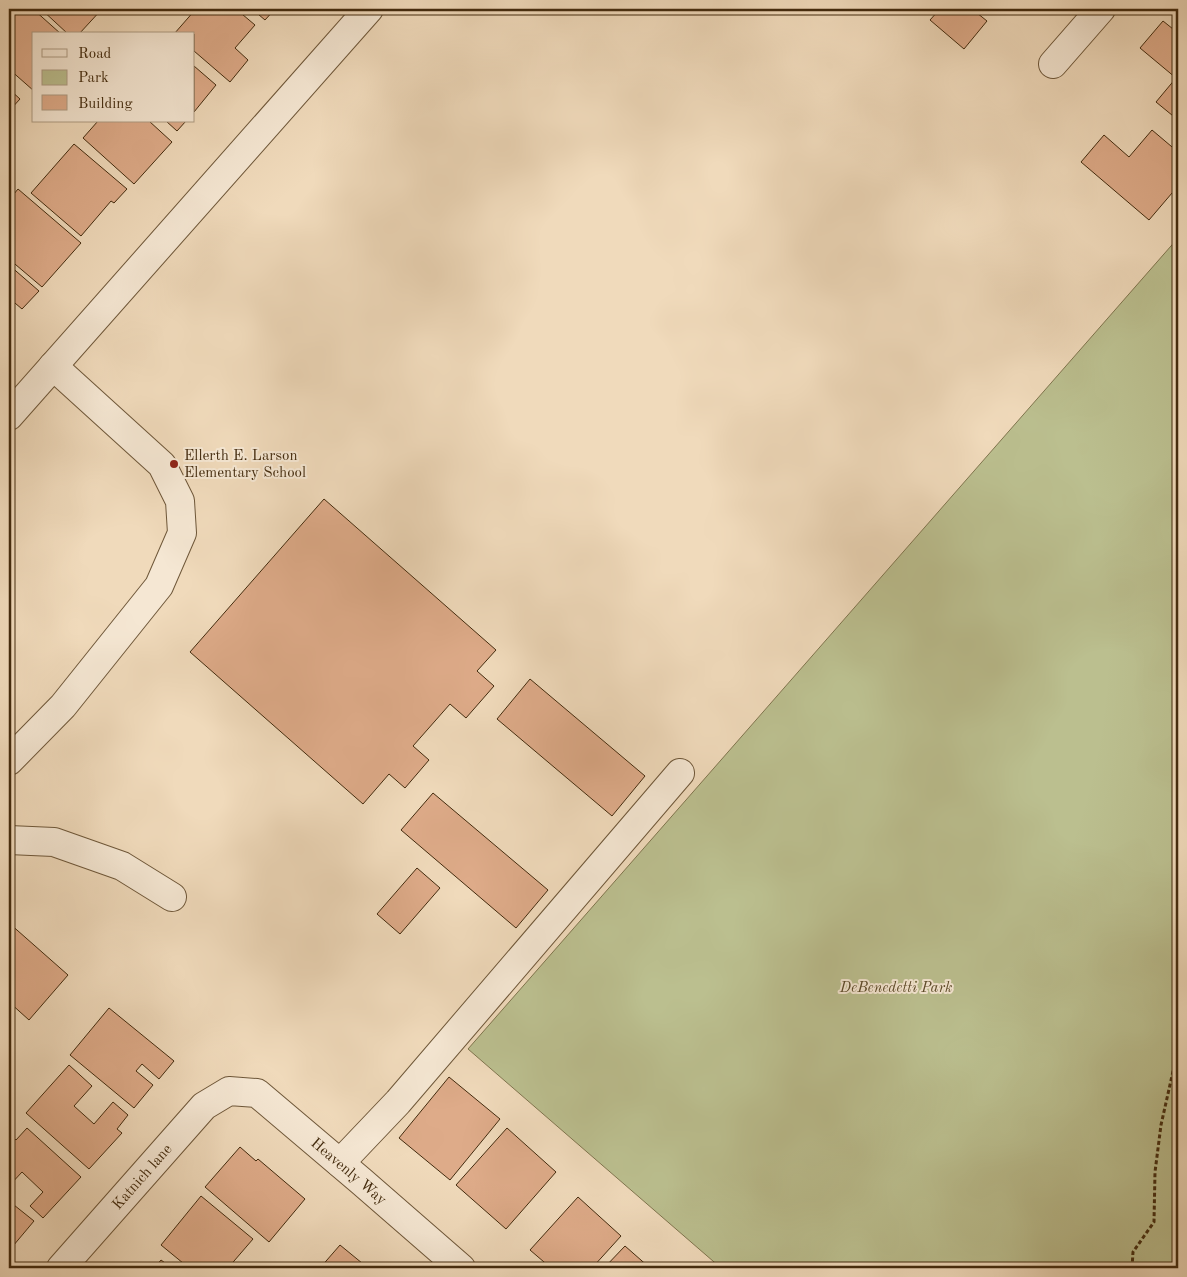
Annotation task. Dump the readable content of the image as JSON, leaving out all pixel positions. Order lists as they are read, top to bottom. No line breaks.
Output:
{"streets":{"street":["Heavenly Way","Katnich lane"]},"crossings":[["Heavenly Way","Katnich lane"]],"parks":["DeBenedetti Park"],"places":["Ellerth E. Larson Elementary School"],"legend":["Road","Park","Building"]}
